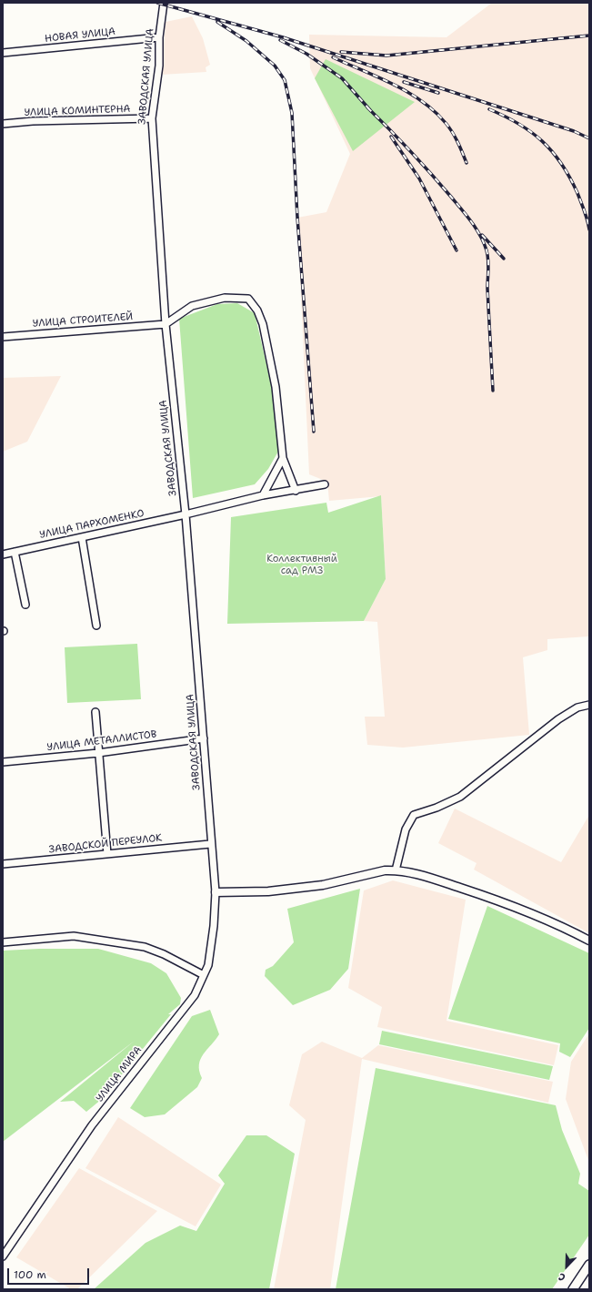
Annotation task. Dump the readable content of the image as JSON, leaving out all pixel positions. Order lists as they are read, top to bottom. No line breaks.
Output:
{"streets":{"street":["НОВАЯ УЛИЦА","ЗАВОДСКАЯ УЛИЦА","УЛИЦА КОМИНТЕРНА","УЛИЦА СТРОИТЕЛЕЙ","УЛИЦА ПАРХОМЕНКО","УЛИЦА МЕТАЛЛИСТОВ","ЗАВОДСКОЙ ПЕРЕУЛОК","УЛИЦА МИРА"]},"crossings":[["НОВАЯ УЛИЦА","ЗАВОДСКАЯ УЛИЦА"],["ЗАВОДСКАЯ УЛИЦА","УЛИЦА КОМИНТЕРНА"],["ЗАВОДСКАЯ УЛИЦА","УЛИЦА СТРОИТЕЛЕЙ"],["ЗАВОДСКАЯ УЛИЦА","УЛИЦА ПАРХОМЕНКО"],["ЗАВОДСКАЯ УЛИЦА","УЛИЦА МЕТАЛЛИСТОВ"],["ЗАВОДСКАЯ УЛИЦА","ЗАВОДСКОЙ ПЕРЕУЛОК"],["ЗАВОДСКАЯ УЛИЦА","УЛИЦА МИРА"]],"parks":["Коллективный сад РМЗ"],"scale_bar":"100 m","north":"bottom left"}
